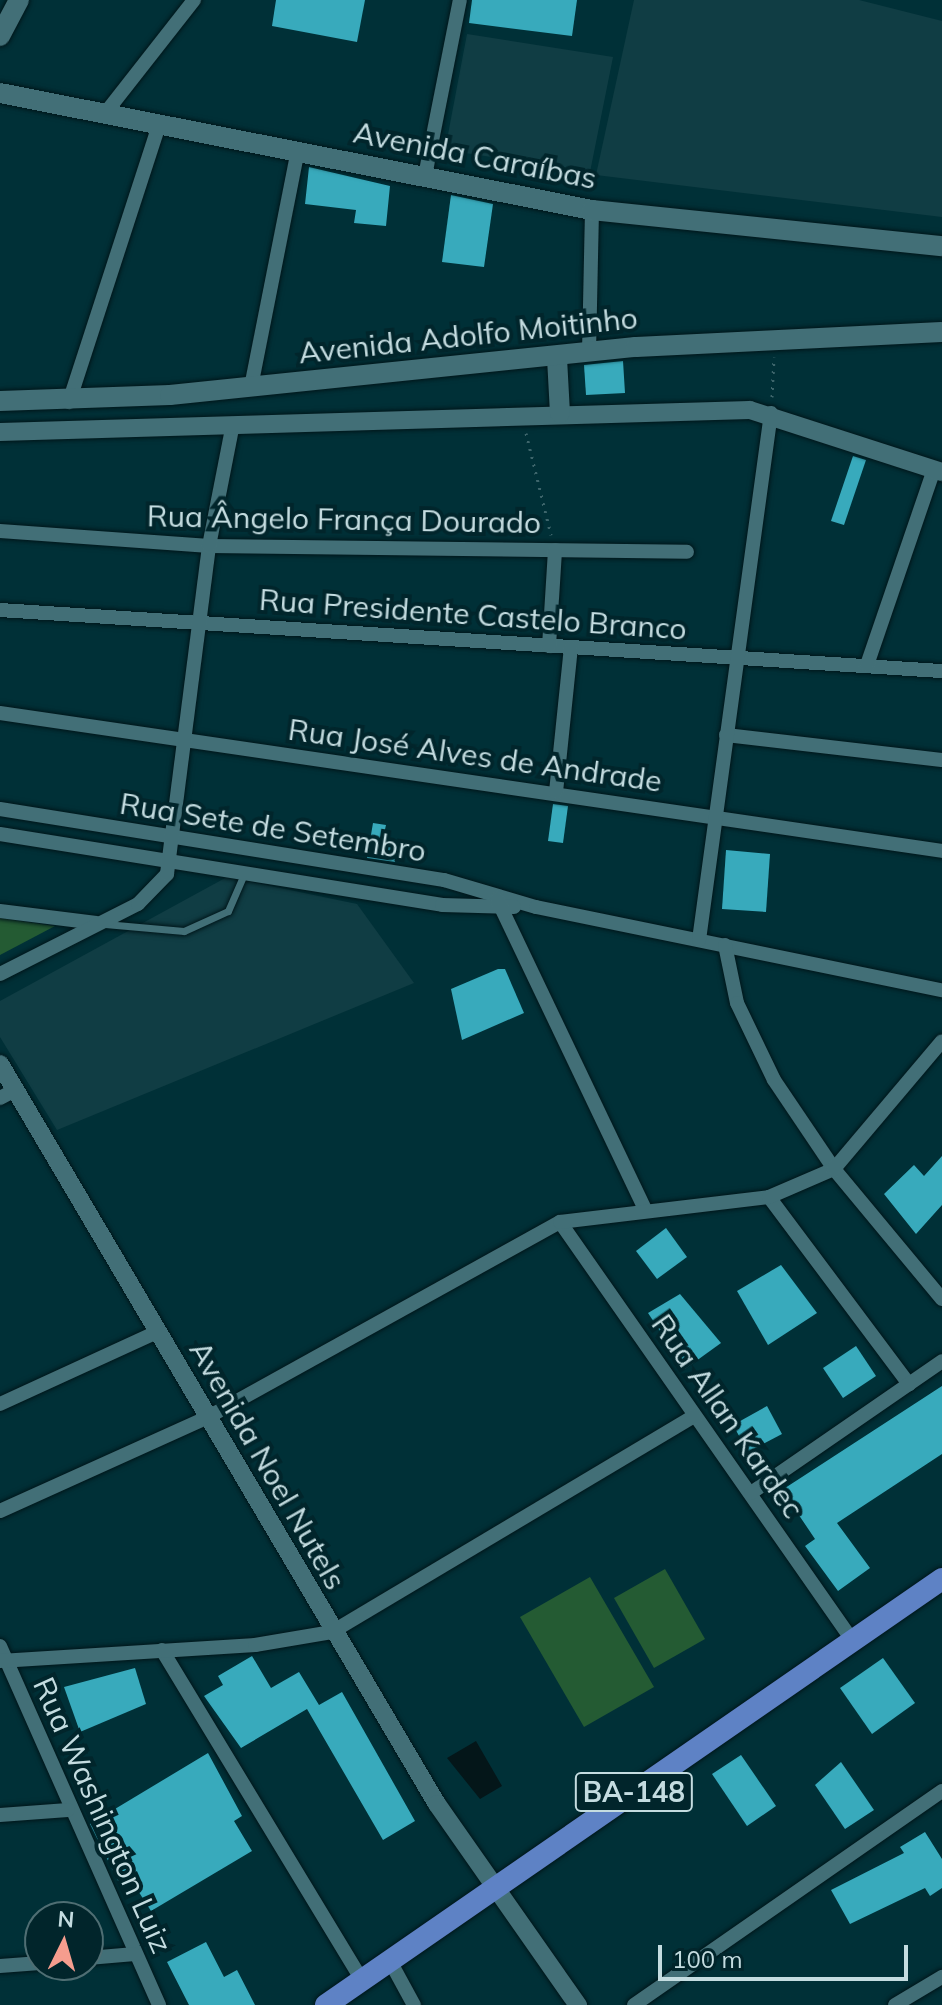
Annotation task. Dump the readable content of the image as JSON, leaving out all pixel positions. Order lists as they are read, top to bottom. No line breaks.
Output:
{"streets":{"main road":["Avenida Caraíbas","Avenida Adolfo Moitinho","BA-148"],"street":["Rua Ângelo França Dourado","Rua Presidente Castelo Branco","Rua José Alves de Andrade","Rua Sete de Setembro","Rua Allan Kardec","Avenida Noel Nutels","Rua Washington Luiz"]},"crossings":[["Rua Allan Kardec","BA-148"],["Avenida Noel Nutels","BA-148"]],"scale_bar":"100 m","north":"top"}
